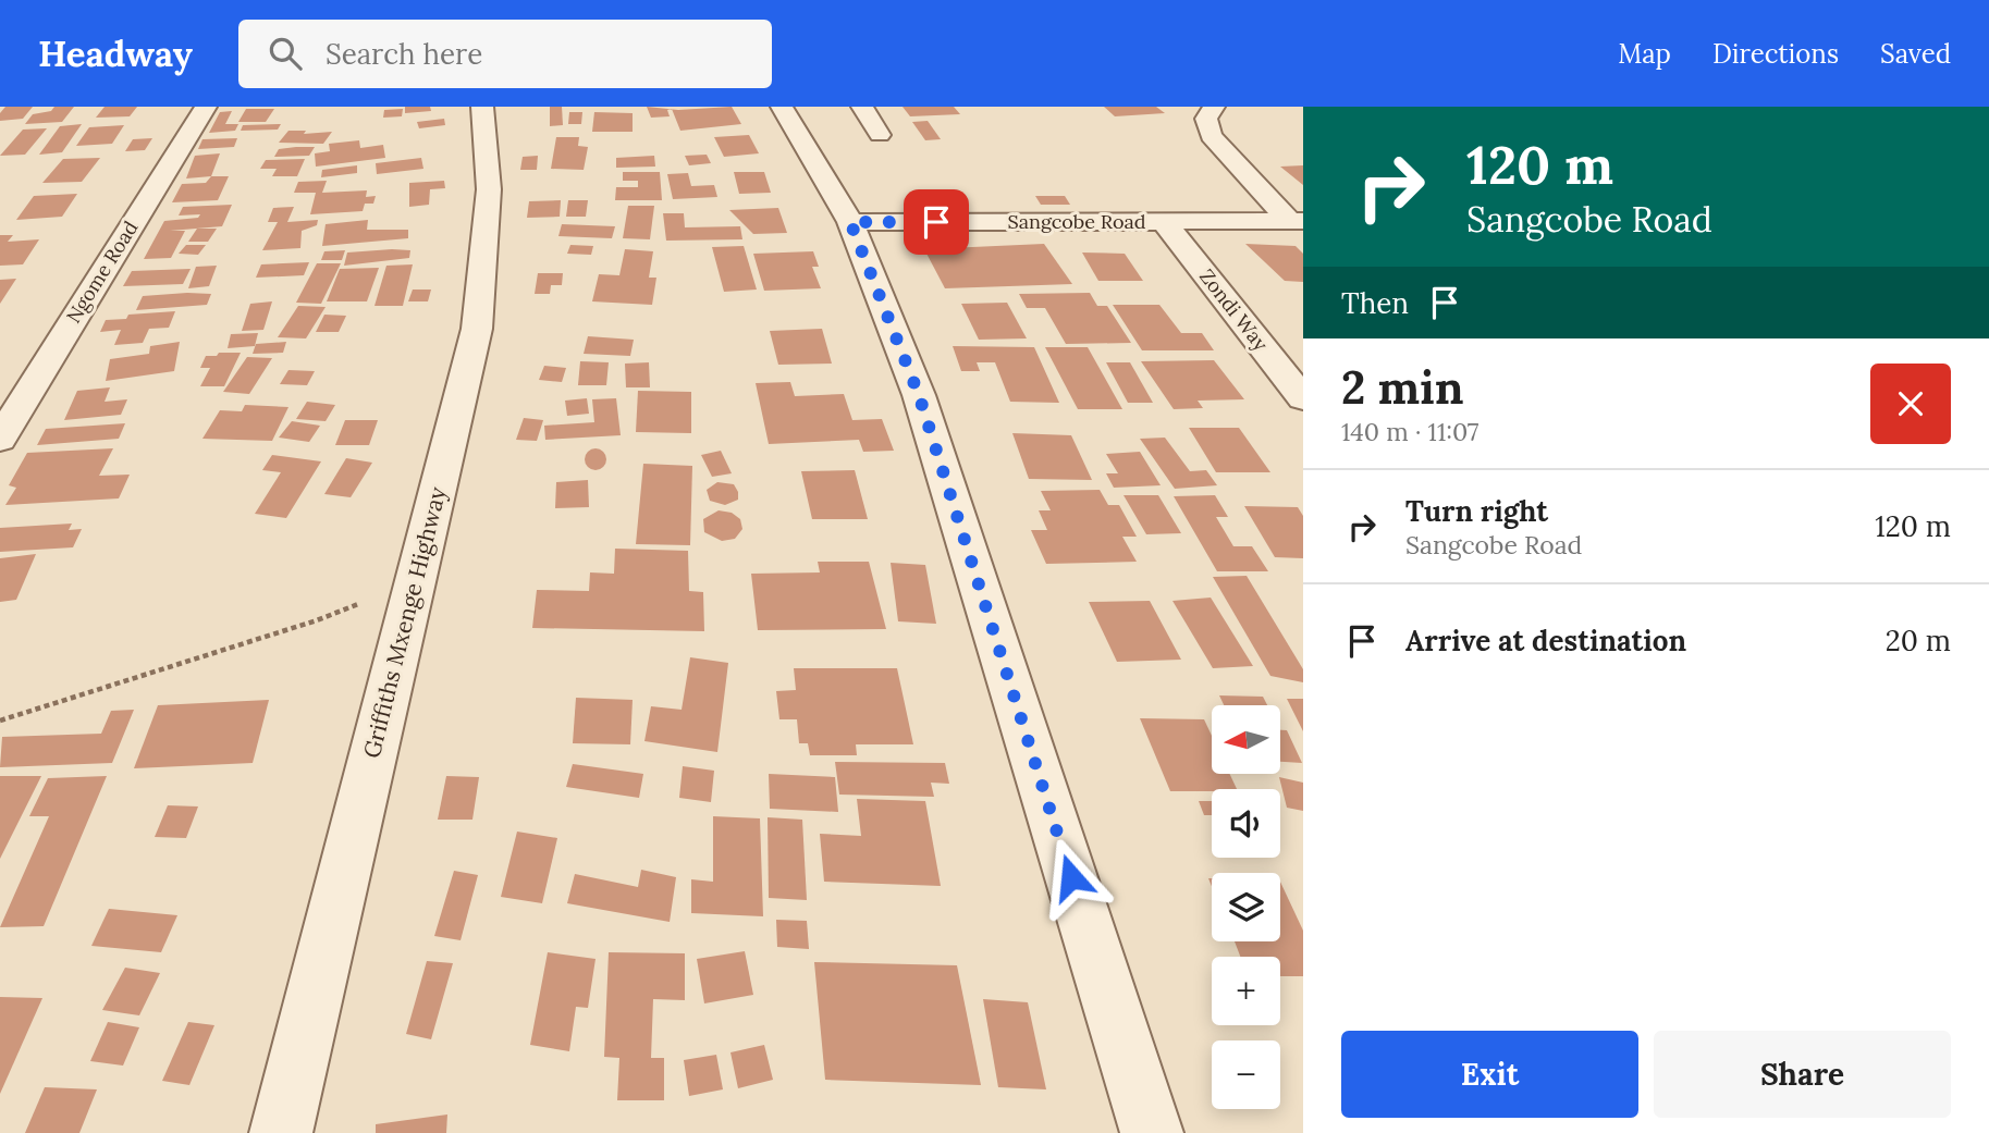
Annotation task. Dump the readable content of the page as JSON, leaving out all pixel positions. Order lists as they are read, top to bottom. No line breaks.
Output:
{"streets":{"street":["Sangcobe Road","Ngome Road","Zondi Way","Griffiths Mxenge Highway"]},"crossings":[["Sangcobe Road","Zondi Way"]],"north":"left","page":{"header":"Headway","search":"Search here","nav":["Map","Directions","Saved"],"turn":["120 m","Sangcobe Road"],"then":"Then","heading":["2 min","140 m · 11:07"],"list":[{"name":"Turn right","note":"Sangcobe Road","value":"120 m"},{"name":"Arrive at destination","value":"20 m"}],"map_buttons":["+","−"],"buttons":["Exit","Share"]}}
